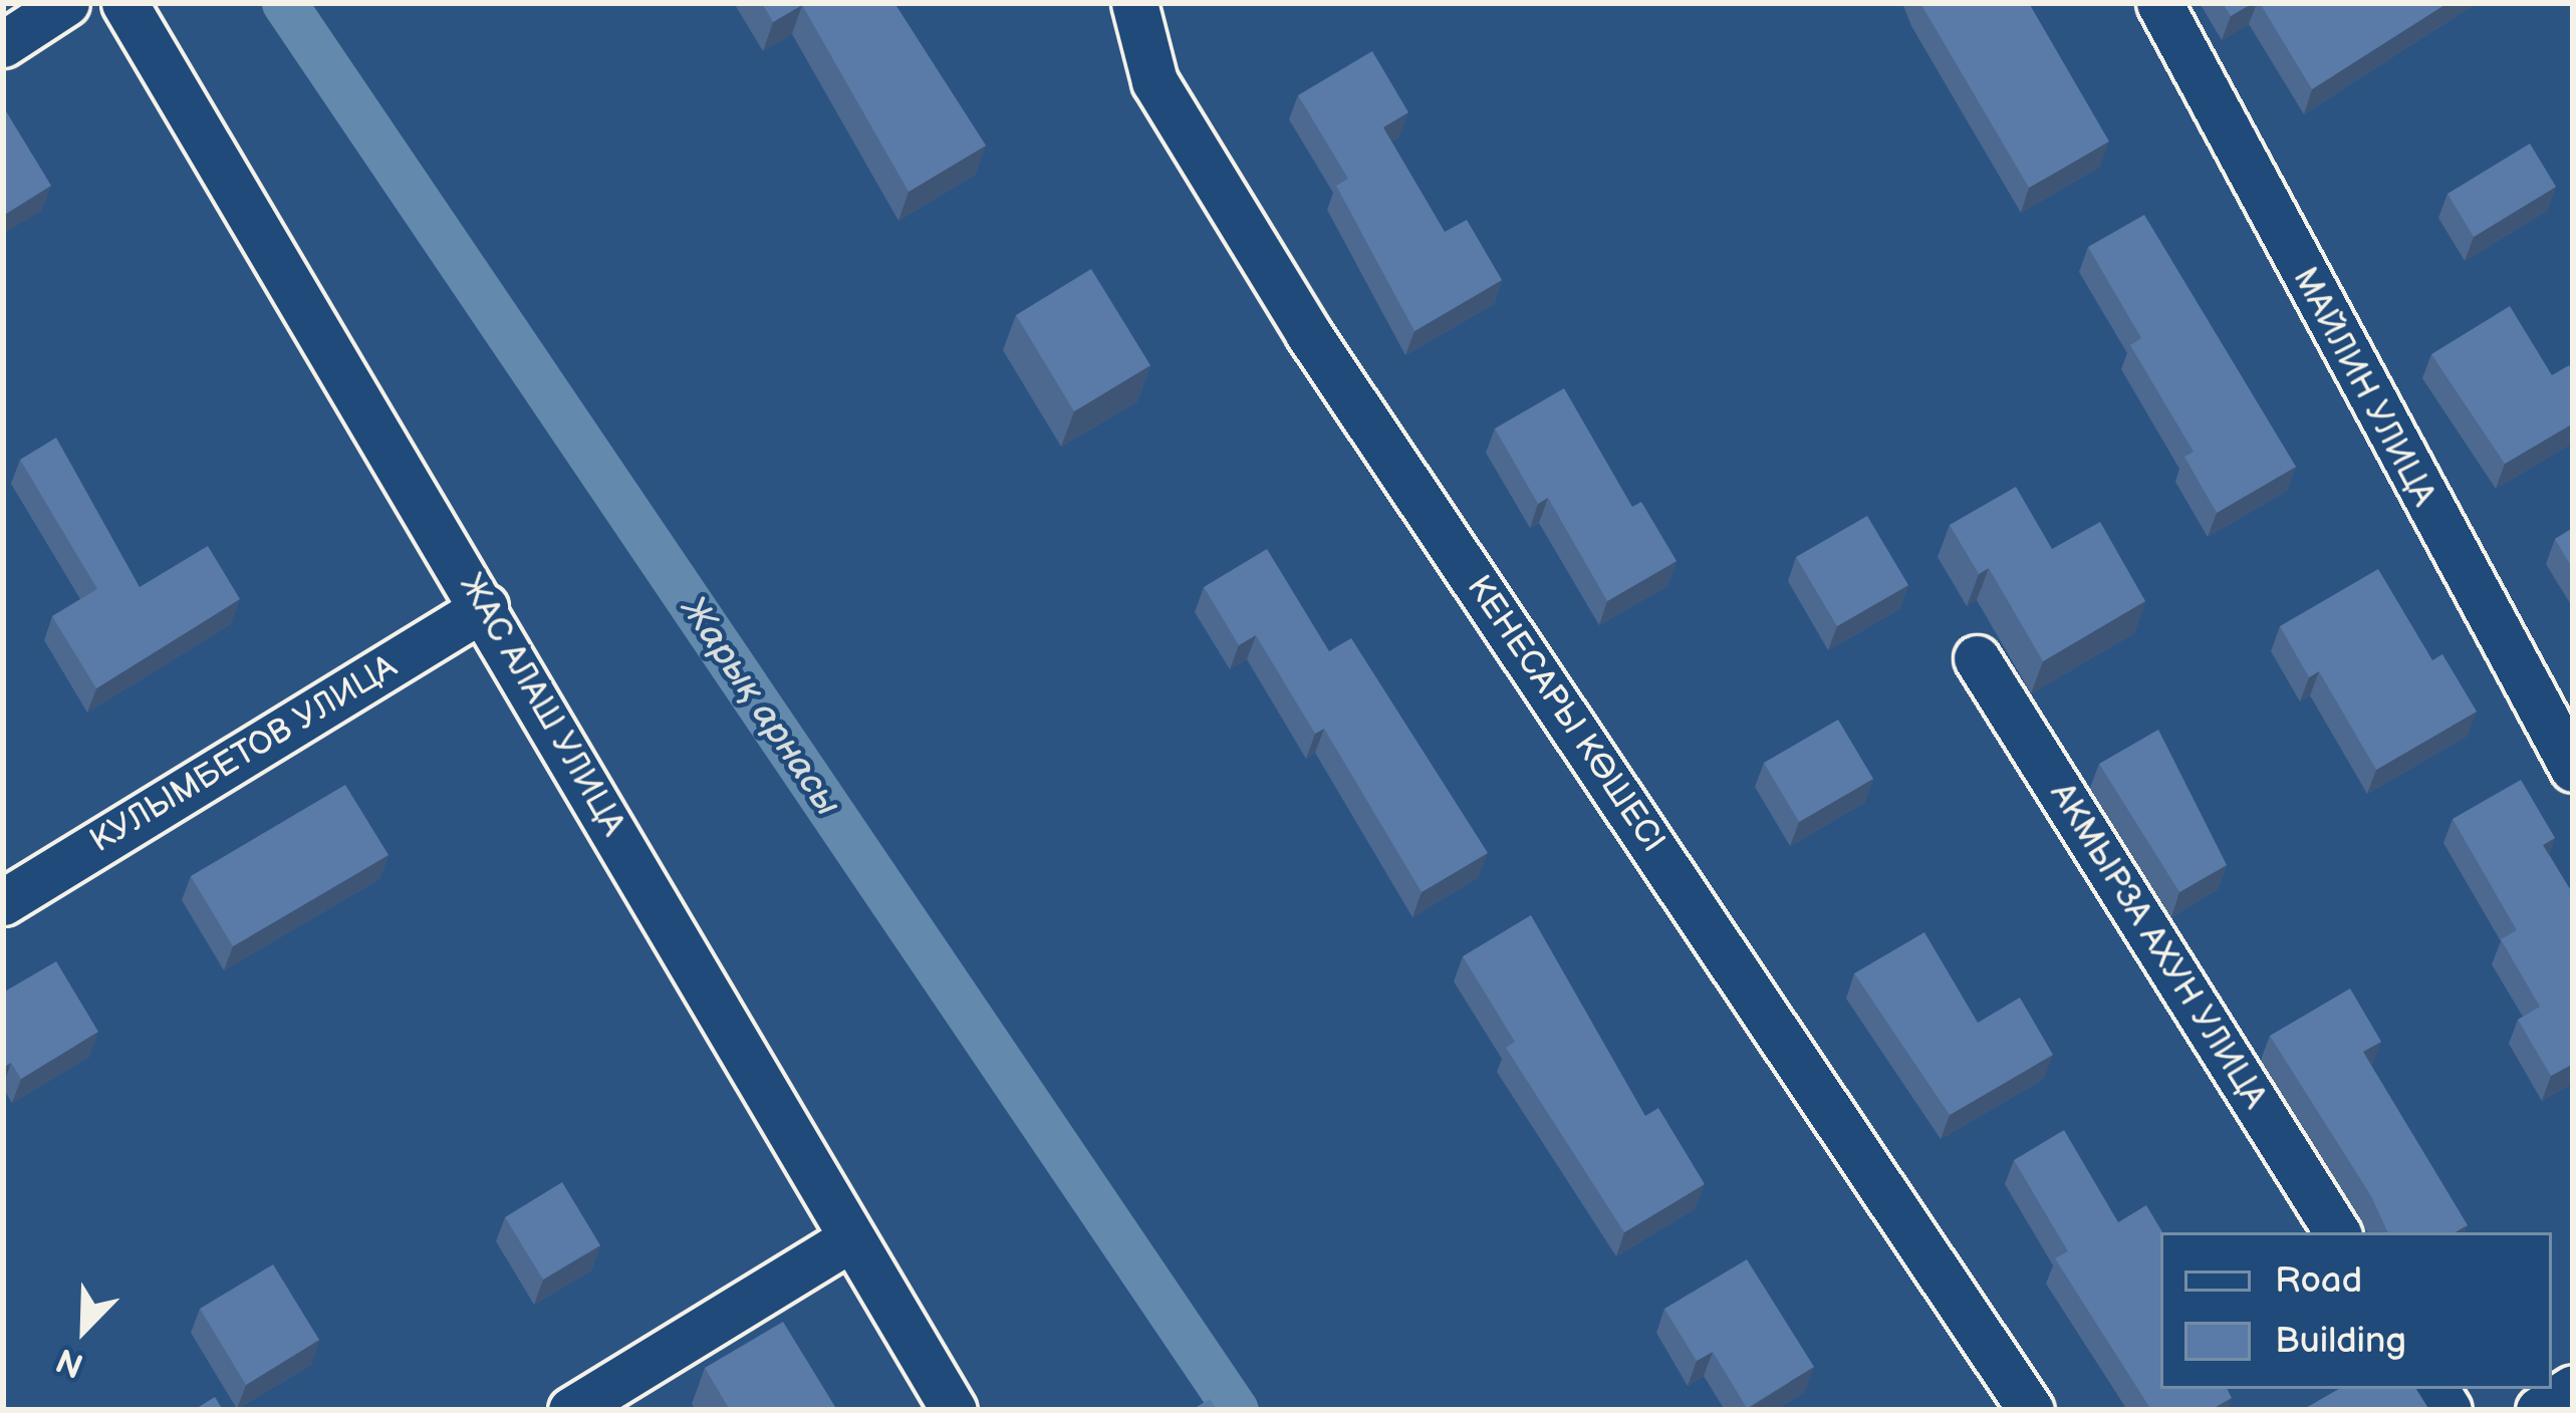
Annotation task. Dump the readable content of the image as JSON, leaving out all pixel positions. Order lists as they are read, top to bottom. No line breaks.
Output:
{"streets":{"street":["МАЙЛИН УЛИЦА","ЖАС АЛАШ УЛИЦА","КЕНЕСАРЫ КӨШЕСІ","КУЛЫМБЕТОВ УЛИЦА","АКМЫРЗА АХУН УЛИЦА"]},"crossings":[["ЖАС АЛАШ УЛИЦА","КУЛЫМБЕТОВ УЛИЦА"]],"water":["Жарық арнасы"],"legend":["Road","Building"],"north":"bottom left"}
